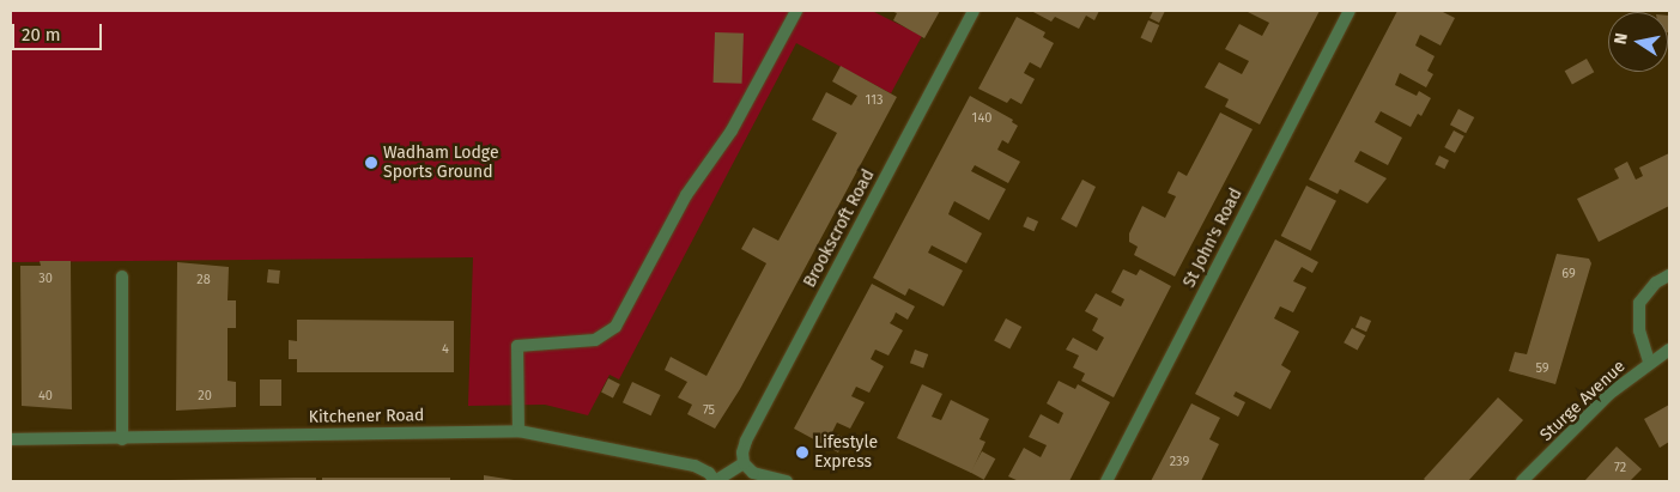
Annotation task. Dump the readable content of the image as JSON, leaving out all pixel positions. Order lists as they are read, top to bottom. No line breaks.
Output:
{"streets":{"street":["Brookscroft Road","St John's Road","Sturge Avenue","Kitchener Road"]},"places":["Wadham Lodge Sports Ground","Lifestyle Express"],"house_numbers":["113","140","69","30","28","4","59","40","20","75","239","72"],"scale_bar":"20 m","north":"left"}
